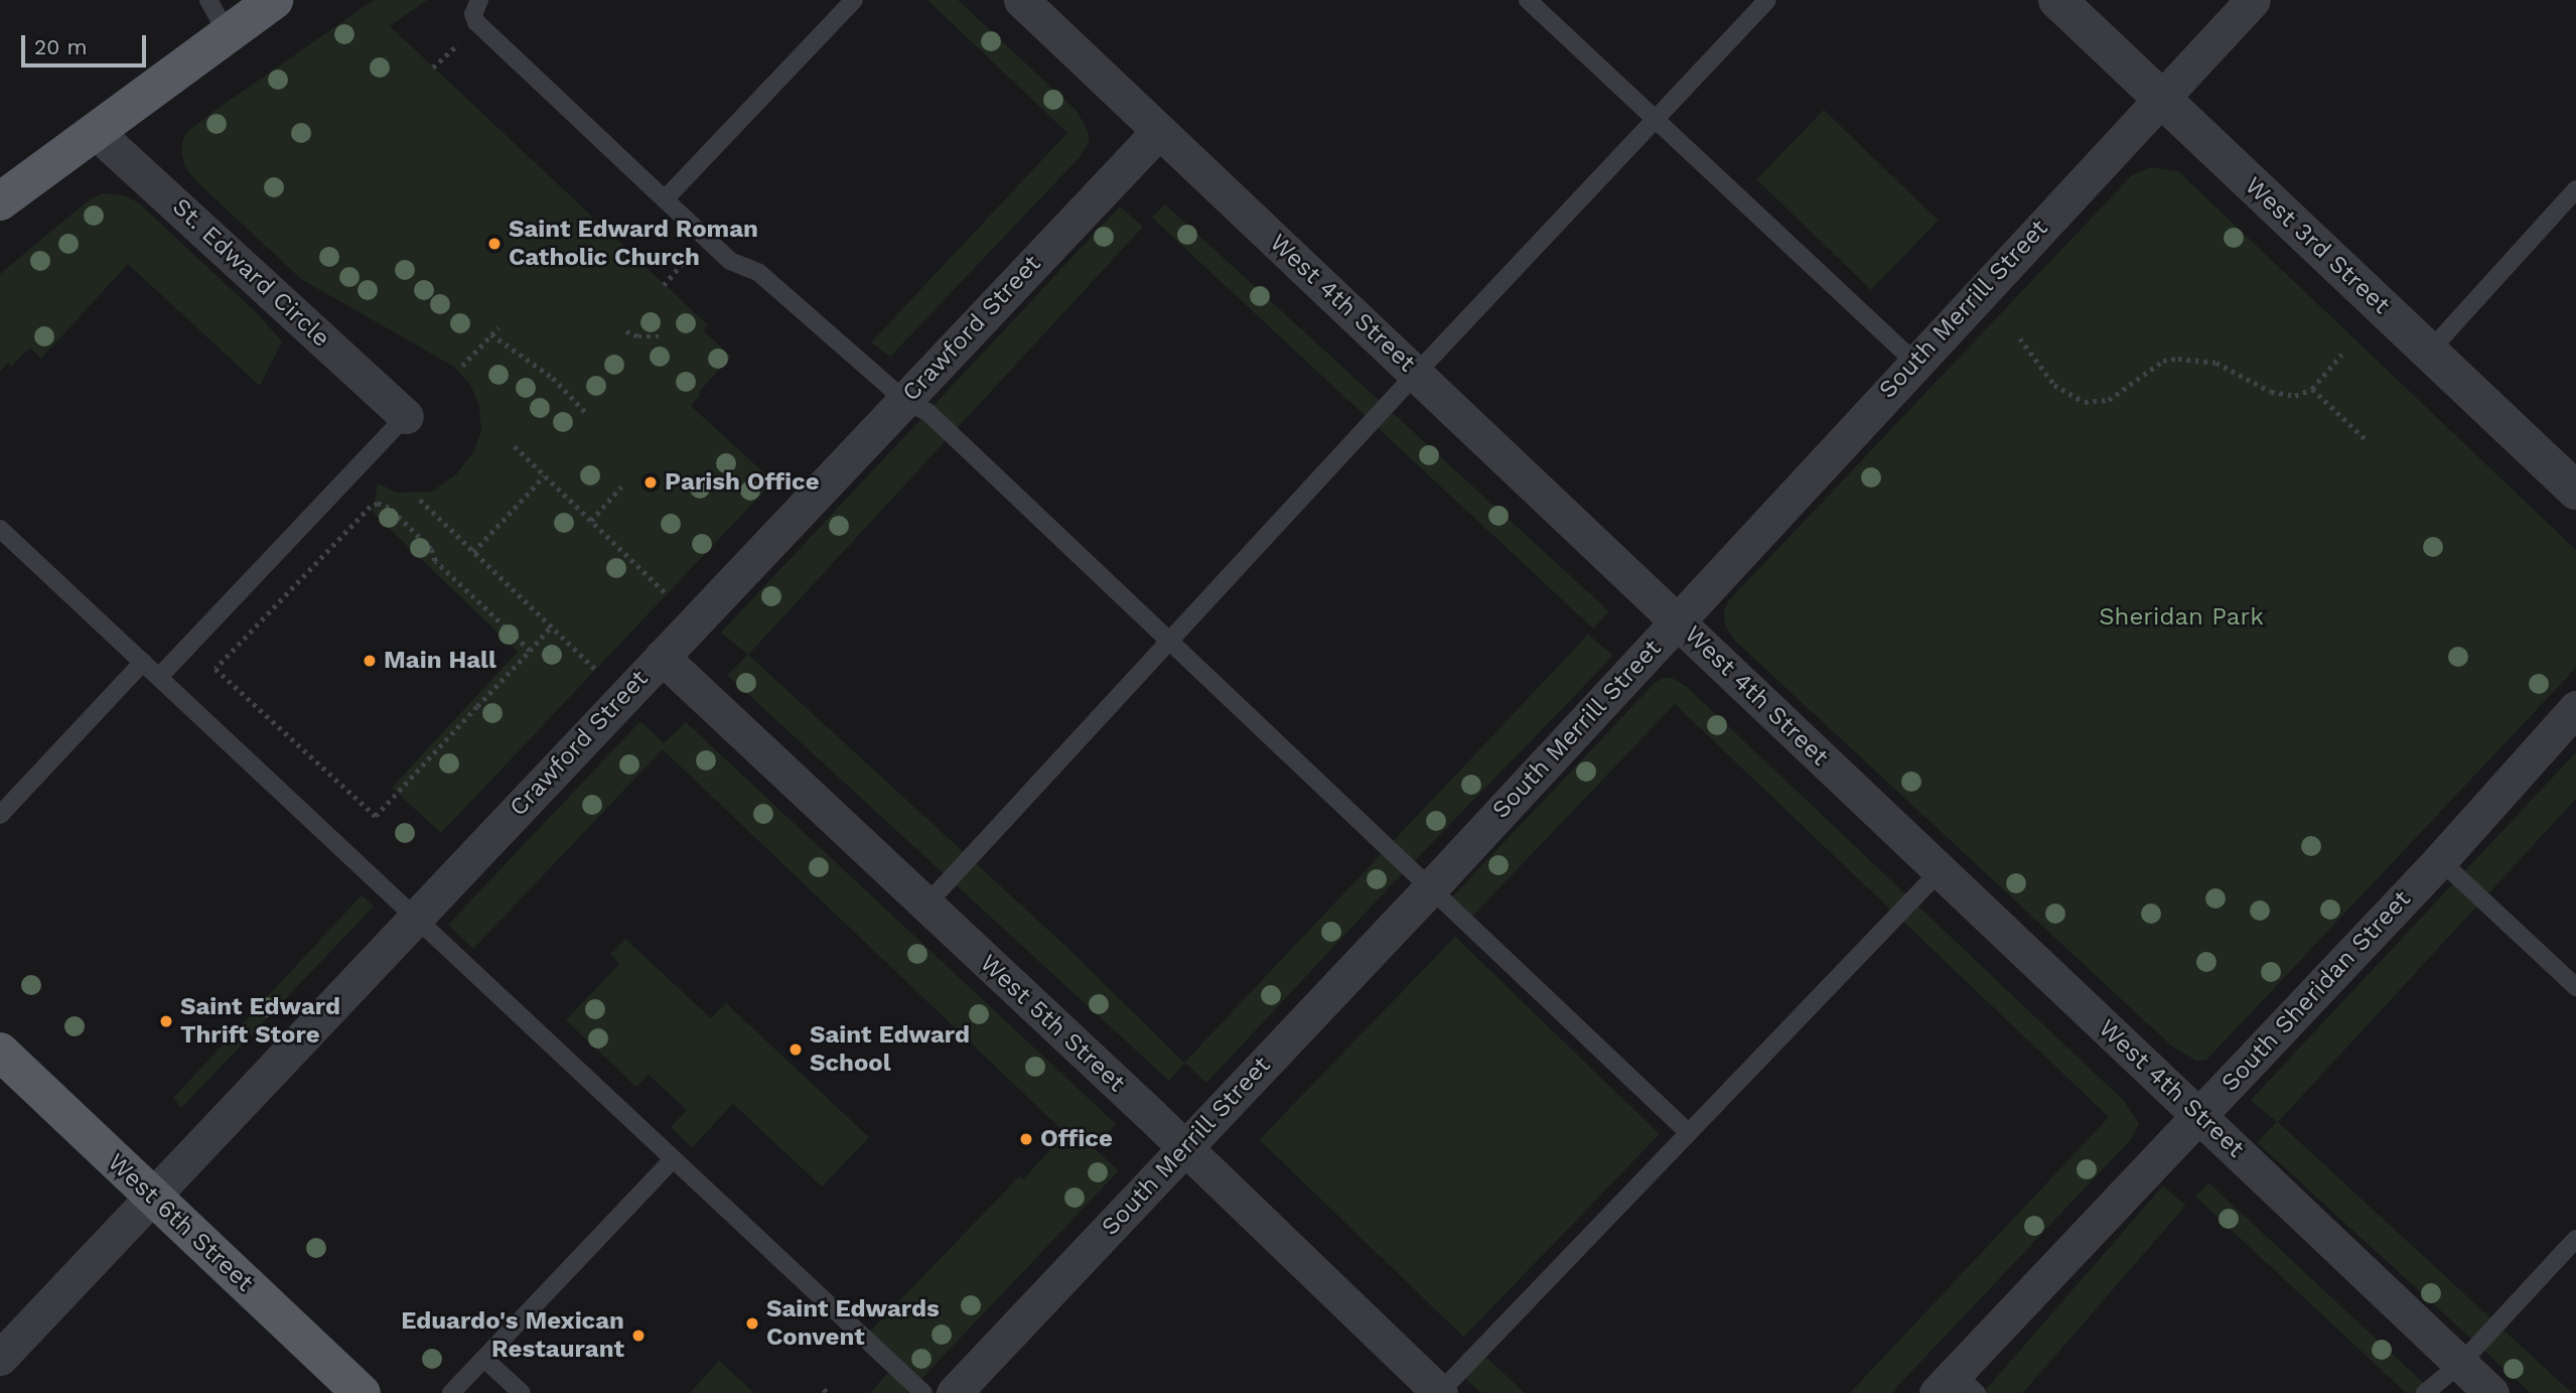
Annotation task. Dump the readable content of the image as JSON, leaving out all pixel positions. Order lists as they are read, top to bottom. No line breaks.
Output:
{"streets":{"main road":["West 6th Street"],"street":["West 3rd Street","St. Edward Circle","West 4th Street","South Merrill Street","Crawford Street","South Sheridan Street","West 5th Street"]},"crossings":[["West 3rd Street","South Merrill Street"],["West 4th Street","South Merrill Street"],["West 4th Street","Crawford Street"],["West 4th Street","South Sheridan Street"],["South Merrill Street","West 5th Street"],["Crawford Street","West 5th Street"],["Crawford Street","West 6th Street"]],"parks":["Sheridan Park"],"places":["Saint Edward Roman Catholic Church","Parish Office","Main Hall","Saint Edward Thrift Store","Saint Edward School","Office","Saint Edwards Convent","Eduardo's Mexican Restaurant"],"scale_bar":"20 m"}
